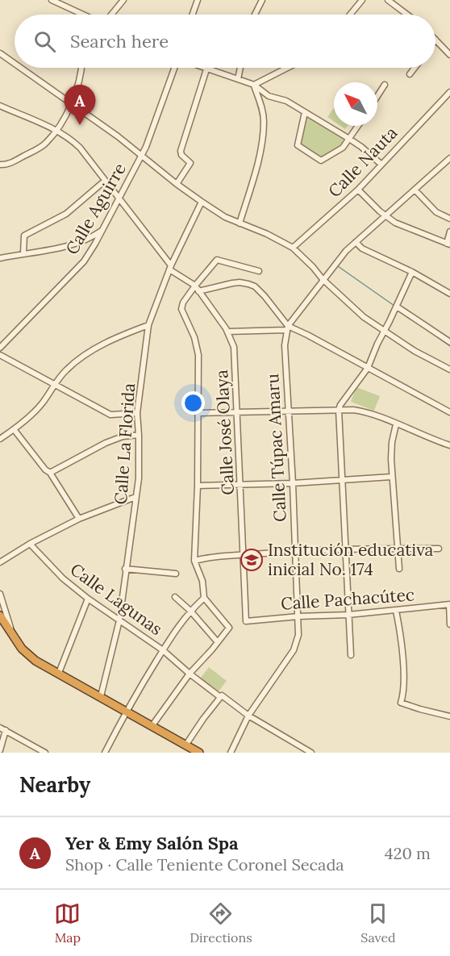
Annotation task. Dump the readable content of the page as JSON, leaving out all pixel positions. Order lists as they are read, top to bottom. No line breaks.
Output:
{"streets":{"street":["Calle Nauta","Calle Aguirre","Calle José Olaya","Calle La Florida","Calle Túpac Amaru","Calle Lagunas","Calle Pachacútec"]},"crossings":[["Calle Aguirre","Calle José Olaya"],["Calle José Olaya","Calle La Florida"],["Calle José Olaya","Calle Pachacútec"],["Calle La Florida","Calle Lagunas"],["Calle Túpac Amaru","Calle Pachacútec"]],"places":{"school or university":["Institución educativa inicial No. 174"]},"north":"top left","page":{"search":"Search here","pins":"A","heading":"Nearby","list":[{"mark":"A","name":"Yer & Emy Salón Spa","note":"Shop · Calle Teniente Coronel Secada","value":"420 m"}],"nav":["Map","Directions","Saved"]}}
